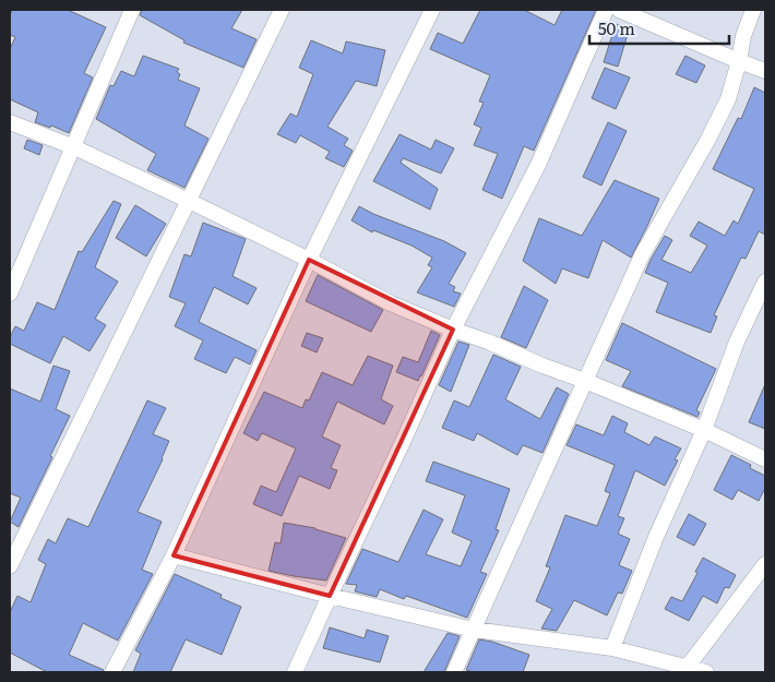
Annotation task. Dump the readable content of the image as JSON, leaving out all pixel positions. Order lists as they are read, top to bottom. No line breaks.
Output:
{"scale_bar":"50 m"}
